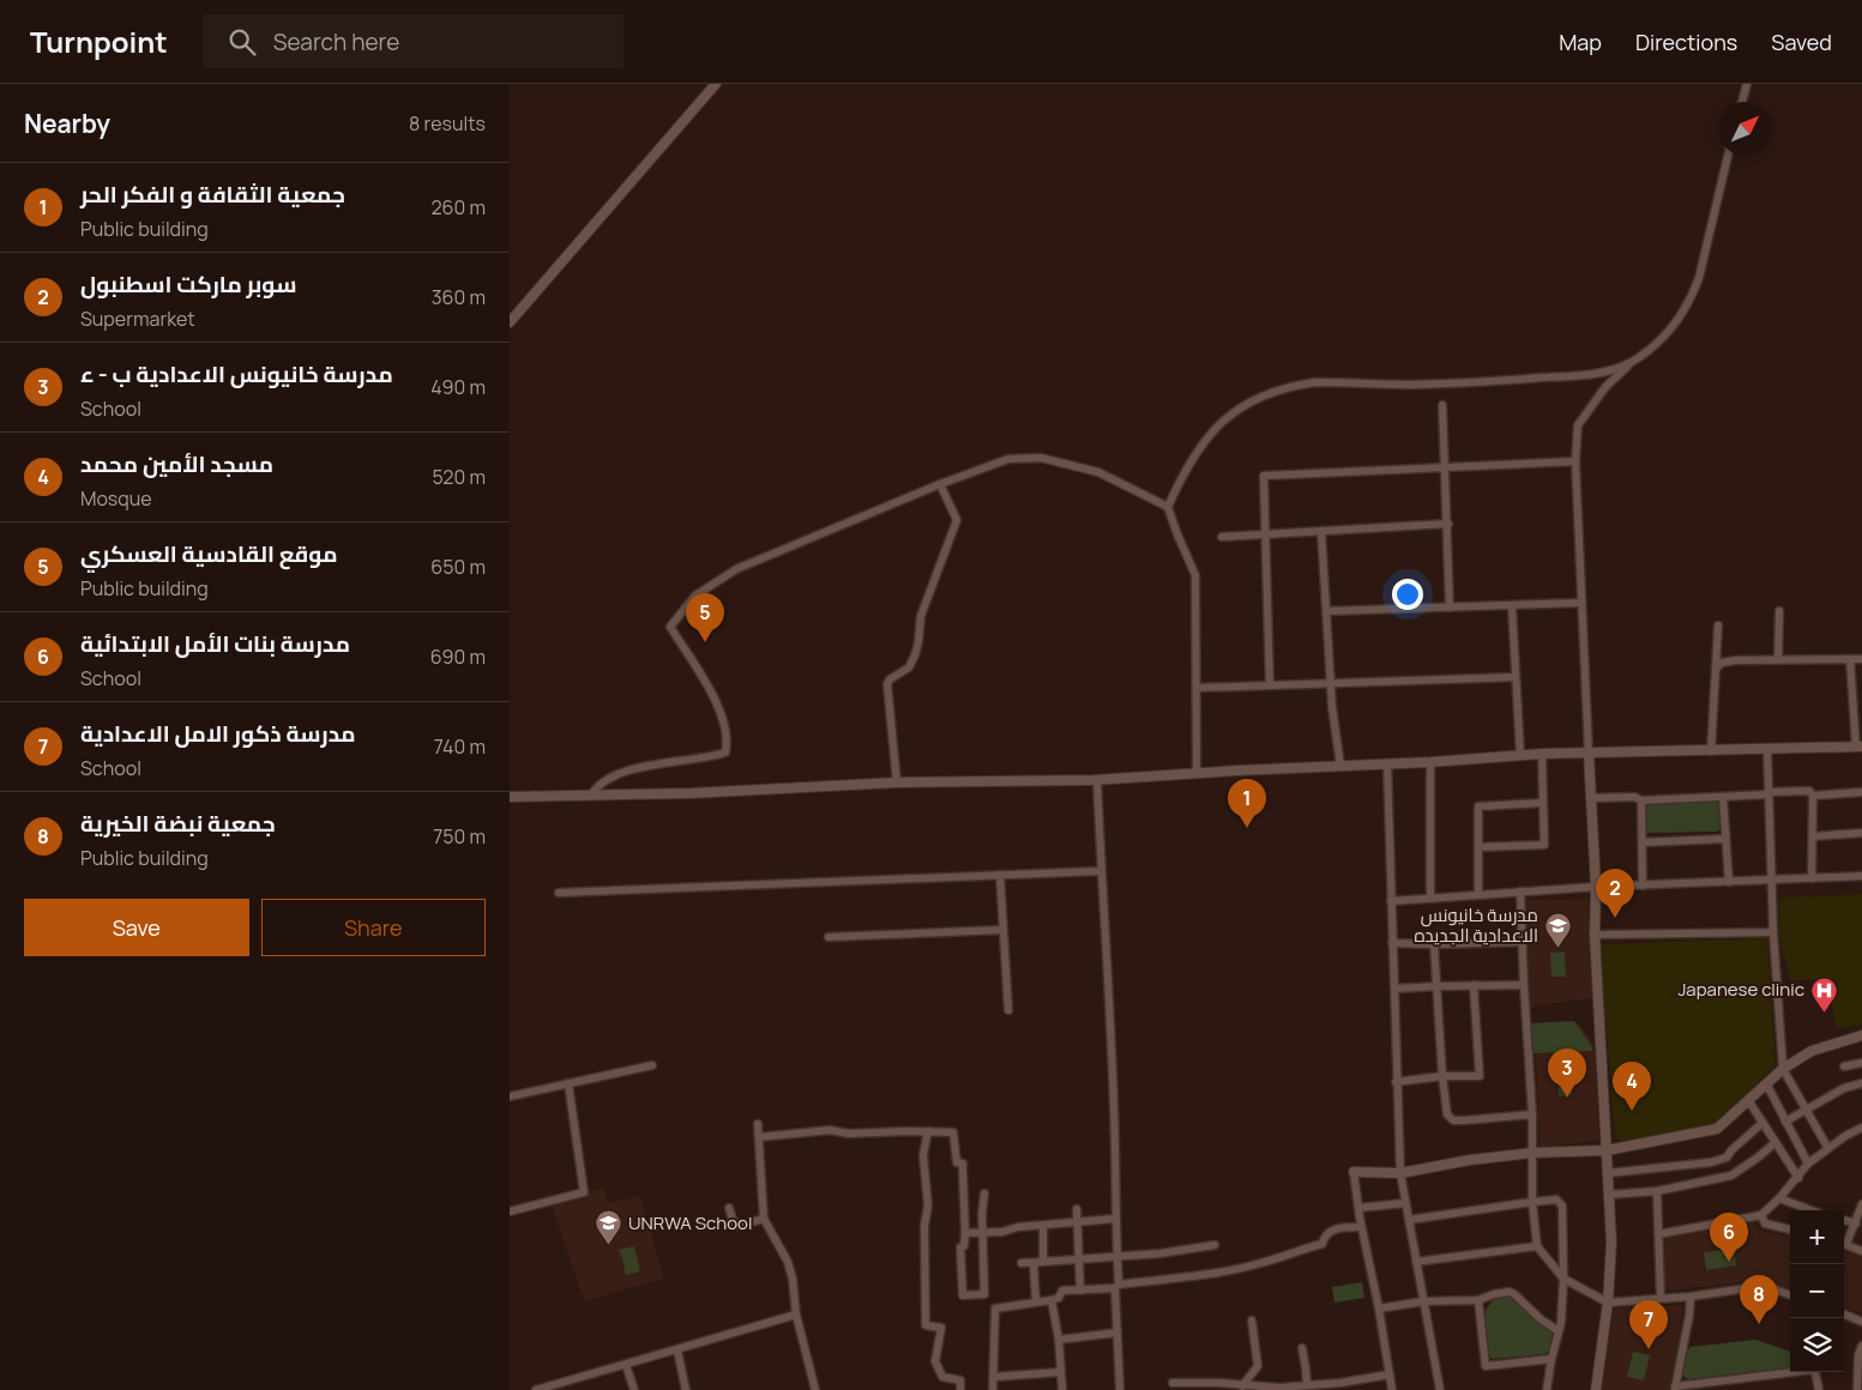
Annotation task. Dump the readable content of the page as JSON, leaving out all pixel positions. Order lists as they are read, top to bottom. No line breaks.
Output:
{"places":{"school or university":["مدرسة خانيونس الاعدادية الجديده","UNRWA School"],"hospital":["Japanese clinic"]},"north":"top right","page":{"header":"Turnpoint","search":"Search here","nav":["Map","Directions","Saved"],"heading":["Nearby","8 results"],"list":[{"mark":"1","name":"جمعية الثقافة و الفكر الحر","note":"Public building","value":"260 m"},{"mark":"2","name":"سوبر ماركت اسطنبول","note":"Supermarket","value":"360 m"},{"mark":"3","name":"مدرسة خانيونس الاعدادية ب - ء","note":"School","value":"490 m"},{"mark":"4","name":"مسجد الأمين محمد","note":"Mosque","value":"520 m"},{"mark":"5","name":"موقع القادسية العسكري","note":"Public building","value":"650 m"},{"mark":"6","name":"مدرسة بنات الأمل الابتدائية","note":"School","value":"690 m"},{"mark":"7","name":"مدرسة ذكور الامل الاعدادية","note":"School","value":"740 m"},{"mark":"8","name":"جمعية نبضة الخيرية","note":"Public building","value":"750 m"}],"pins":["5","1","2","3","4","6","8","7"],"buttons":["Save","Share"],"map_buttons":["+","−"]}}
